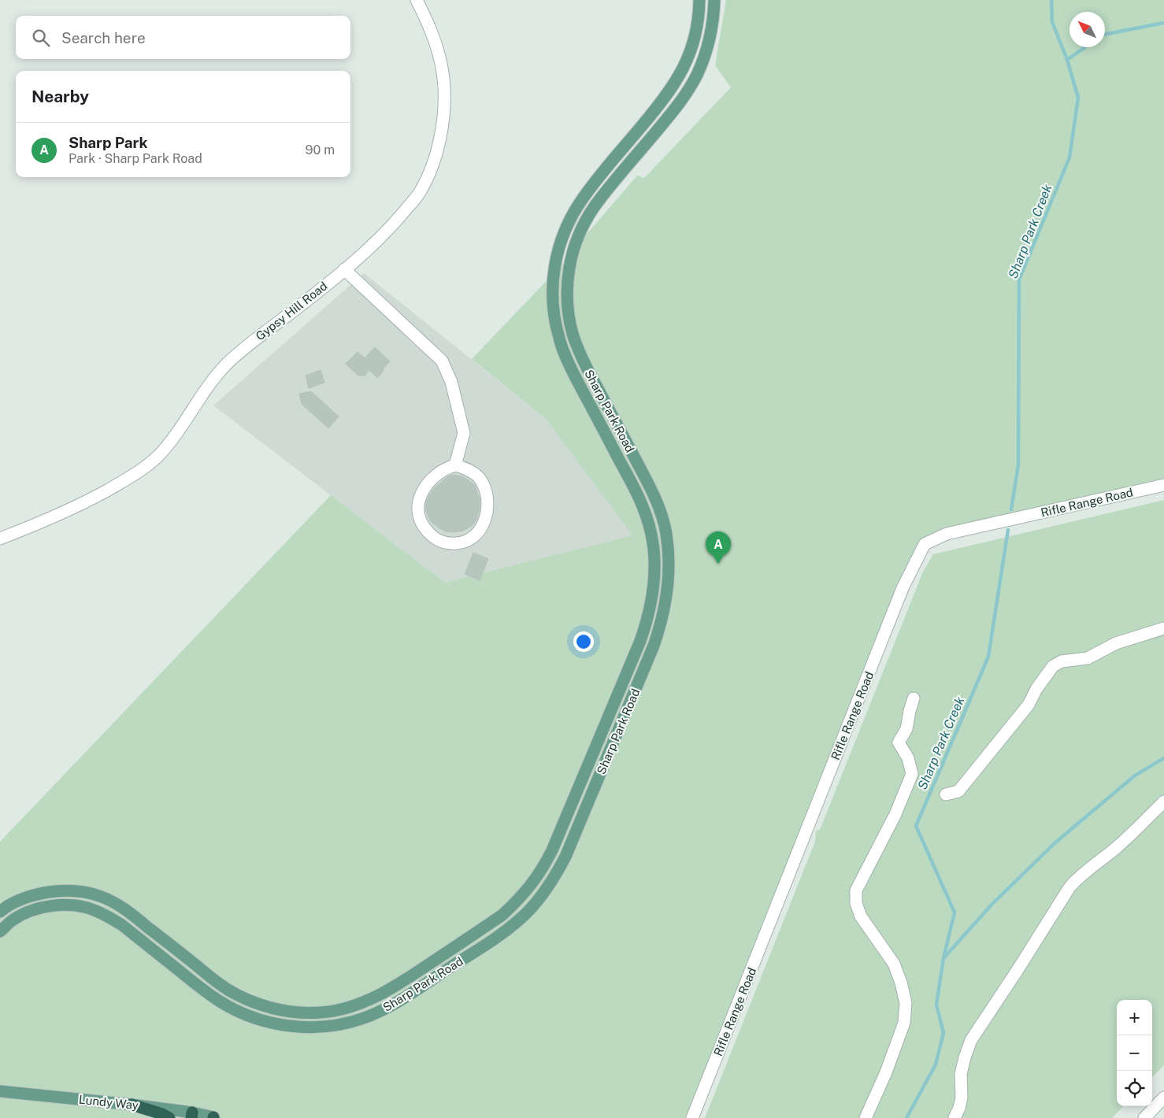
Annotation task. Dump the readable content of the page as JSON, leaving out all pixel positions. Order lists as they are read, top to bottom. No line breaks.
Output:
{"streets":{"main road":["Sharp Park Road","Lundy Way"],"street":["Gypsy Hill Road","Rifle Range Road"]},"water":["Sharp Park Creek"],"north":"top left","page":{"search":"Search here","heading":"Nearby","list":[{"mark":"A","name":"Sharp Park","note":"Park · Sharp Park Road","value":"90 m"}],"pins":"A","map_buttons":["+","−"]}}
